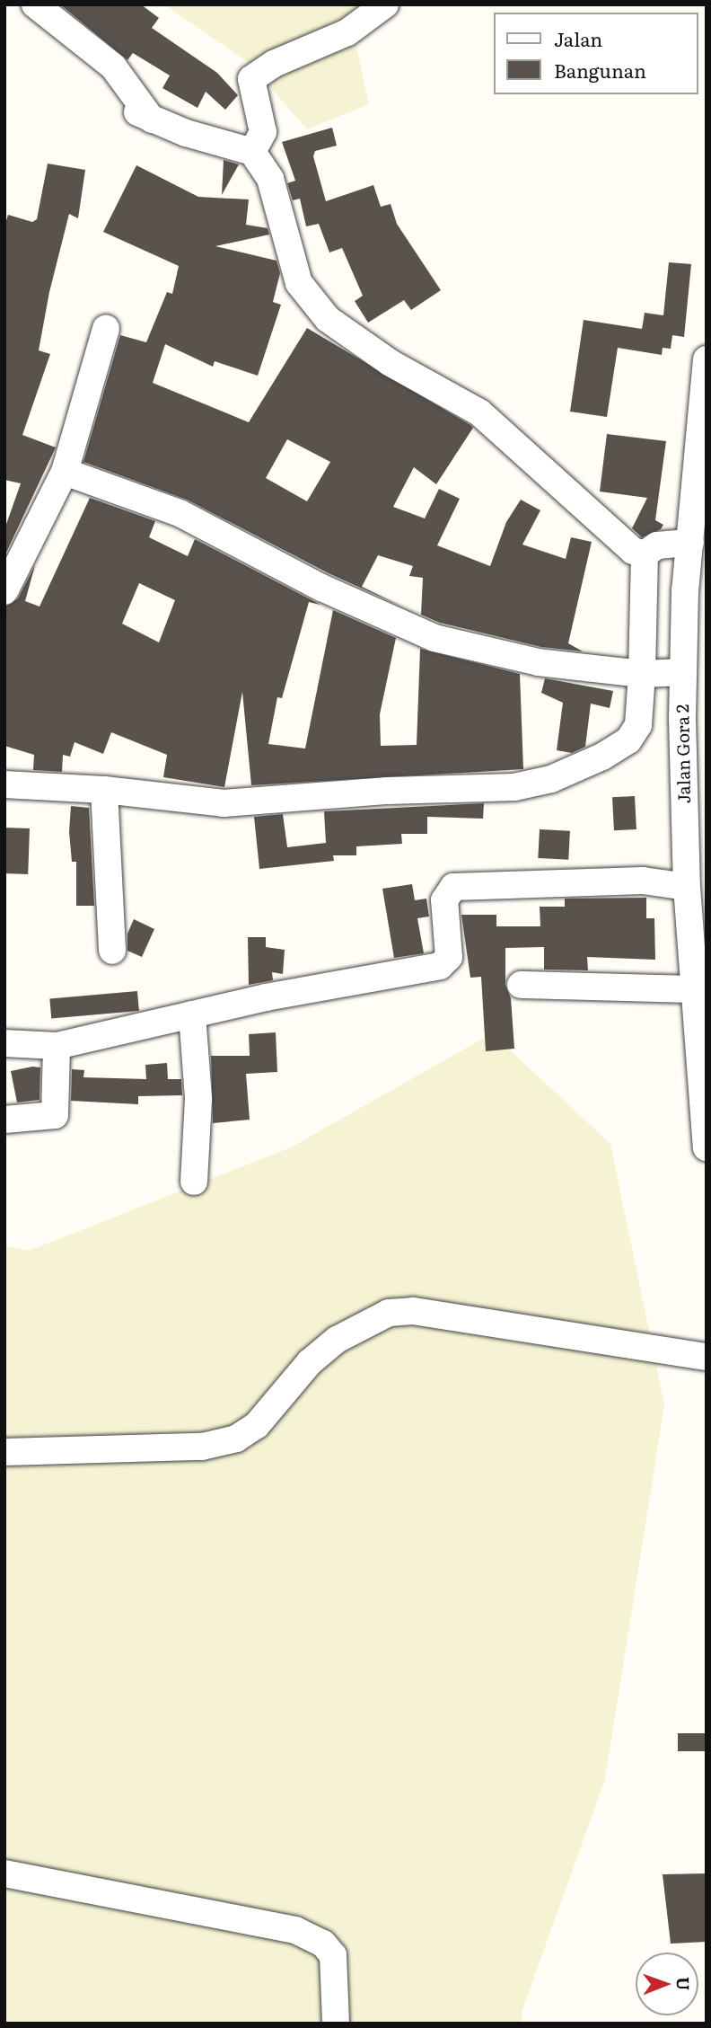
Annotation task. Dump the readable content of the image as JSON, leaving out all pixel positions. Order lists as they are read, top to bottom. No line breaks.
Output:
{"streets":{"street":["Jalan Gora 2"]},"legend":["Jalan","Bangunan"],"north":"right"}
